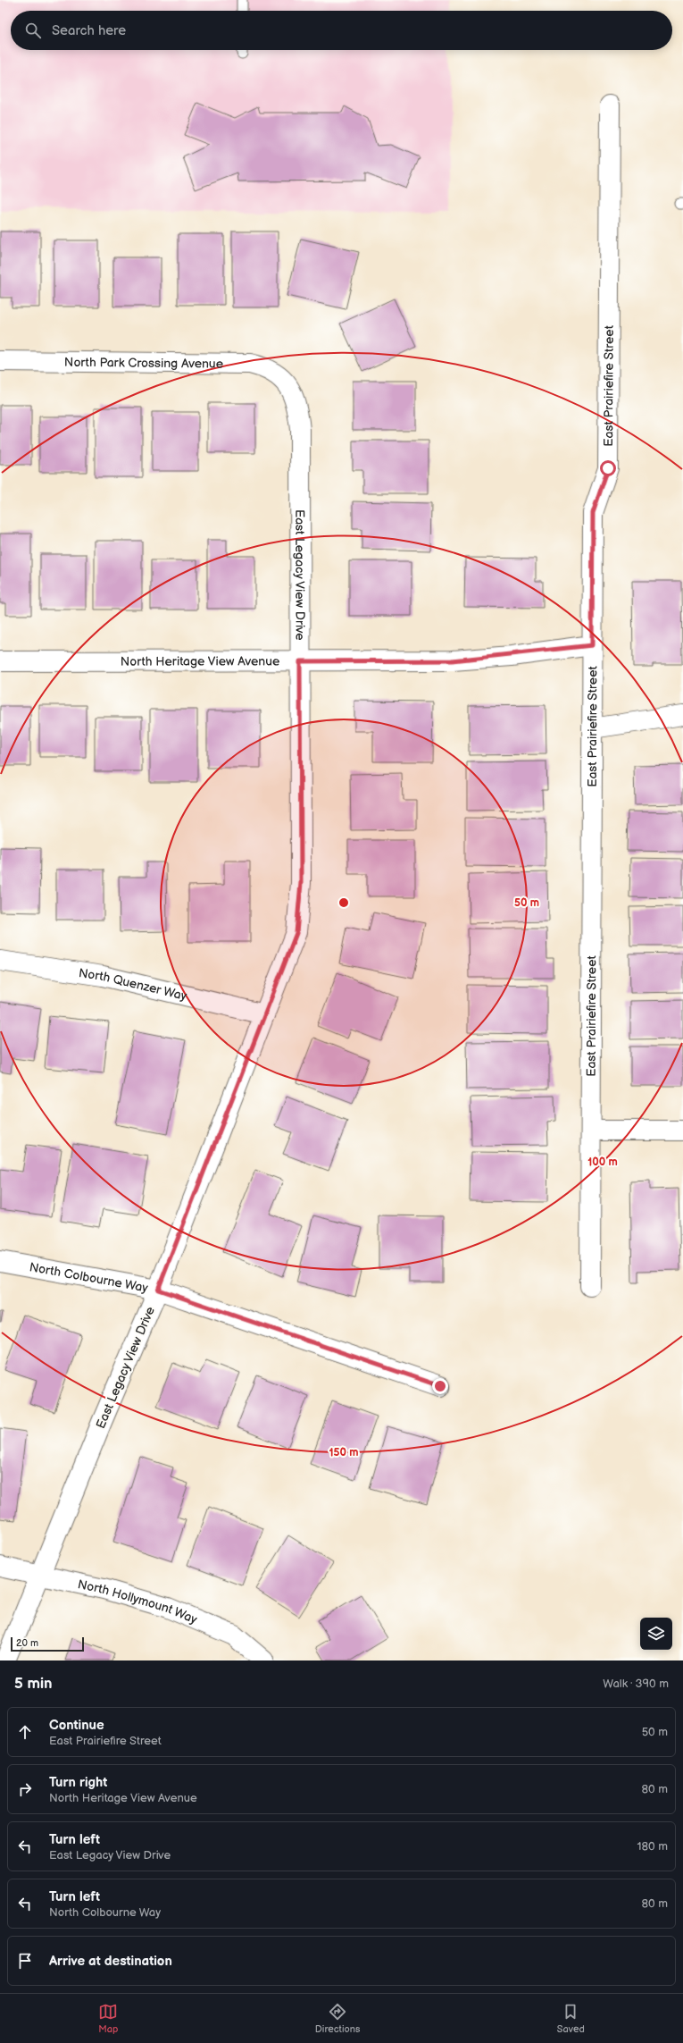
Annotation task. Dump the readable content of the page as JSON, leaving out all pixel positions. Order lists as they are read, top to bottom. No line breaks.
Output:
{"streets":{"street":["North Park Crossing Avenue","East Prairiefire Street","East Legacy View Drive","North Heritage View Avenue","North Quenzer Way","North Colbourne Way","North Hollymount Way"]},"crossings":[["North Park Crossing Avenue","East Legacy View Drive"],["East Prairiefire Street","North Heritage View Avenue"],["East Legacy View Drive","North Heritage View Avenue"],["East Legacy View Drive","North Quenzer Way"],["East Legacy View Drive","North Colbourne Way"],["East Legacy View Drive","North Hollymount Way"]],"scale_bar":"20 m","page":{"search":"Search here","scale":"20 m","heading":["5 min","Walk · 390 m"],"list":[["Continue","East Prairiefire Street","50 m"],["Turn right","North Heritage View Avenue","80 m"],["Turn left","East Legacy View Drive","180 m"],["Turn left","North Colbourne Way","80 m"],"Arrive at destination"],"nav":["Map","Directions","Saved"]},"rings":["50 m","100 m","150 m"]}
